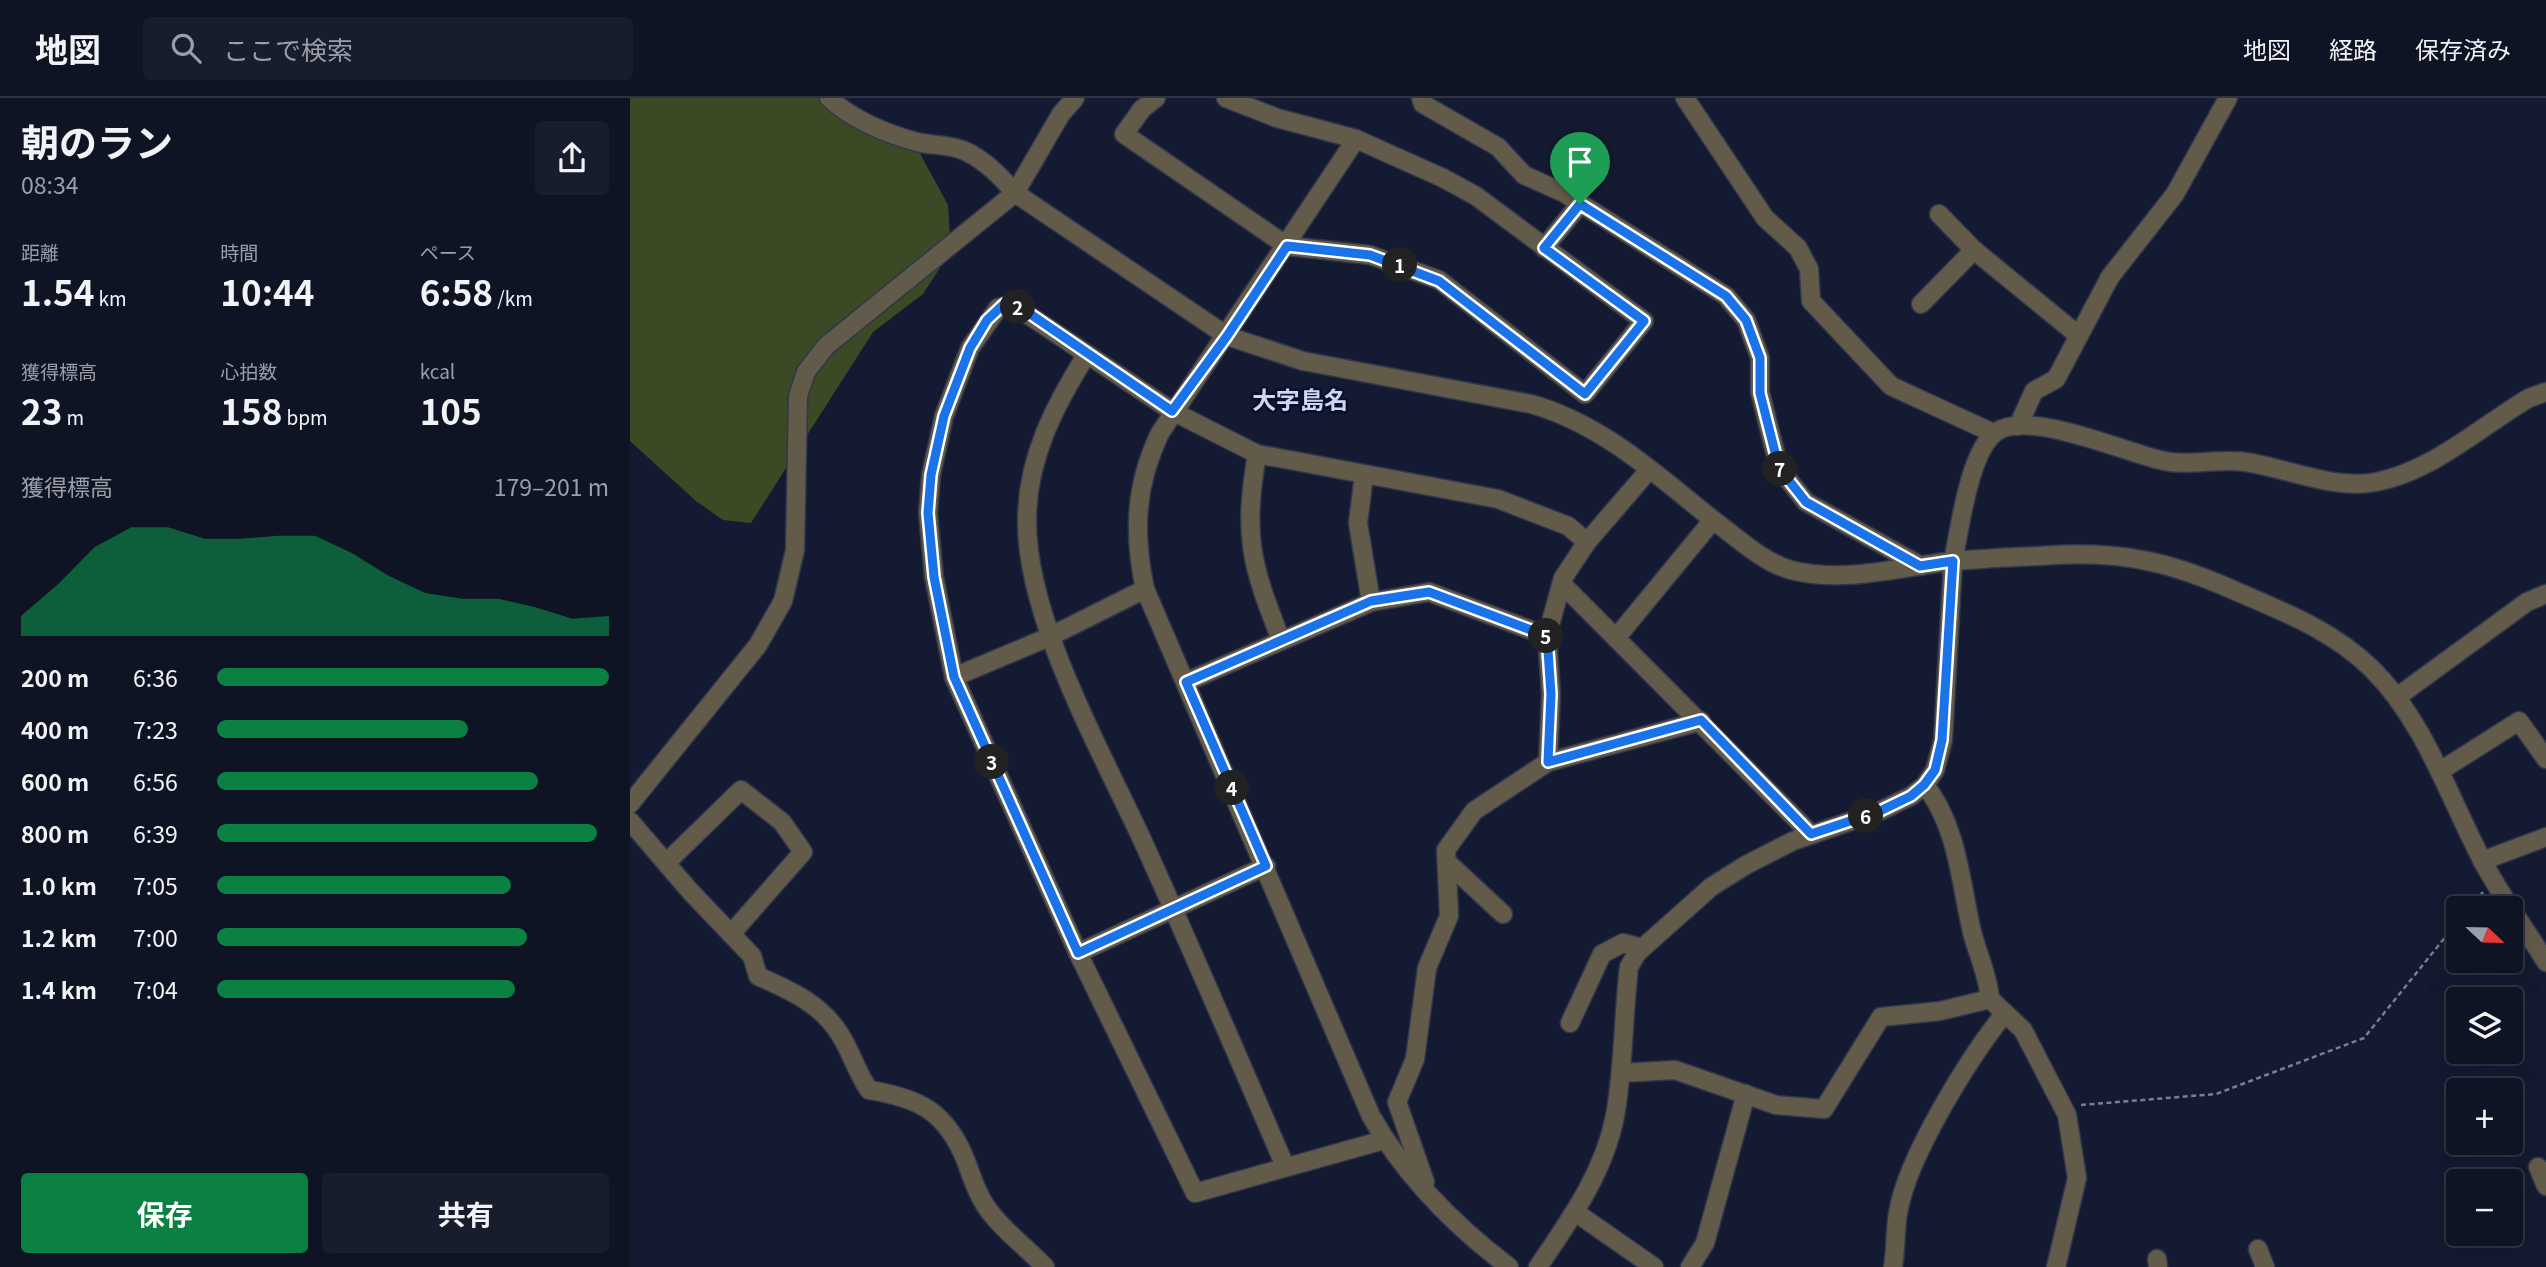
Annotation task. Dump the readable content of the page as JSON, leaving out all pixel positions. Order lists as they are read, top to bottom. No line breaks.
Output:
{"districts":["大字島名"],"north":"right","page":{"header":"地図","search":"ここで検索","nav":["地図","経路","保存済み"],"heading":["朝のラン","08:34"],"stats":[["距離","1.54 km"],["時間","10:44"],["ペース","6:58 /km"],["獲得標高","23 m"],["心拍数","158 bpm"],["kcal","105"]],"pins":["1","2","7","5","3","4","6"],"chart":["獲得標高","179–201 m"],"list":[{"name":"200 m","note":"6:36"},{"name":"400 m","note":"7:23"},{"name":"600 m","note":"6:56"},{"name":"800 m","note":"6:39"},{"name":"1.0 km","note":"7:05"},{"name":"1.2 km","note":"7:00"},{"name":"1.4 km","note":"7:04"}],"map_buttons":["+","−"],"buttons":["保存","共有"]}}
